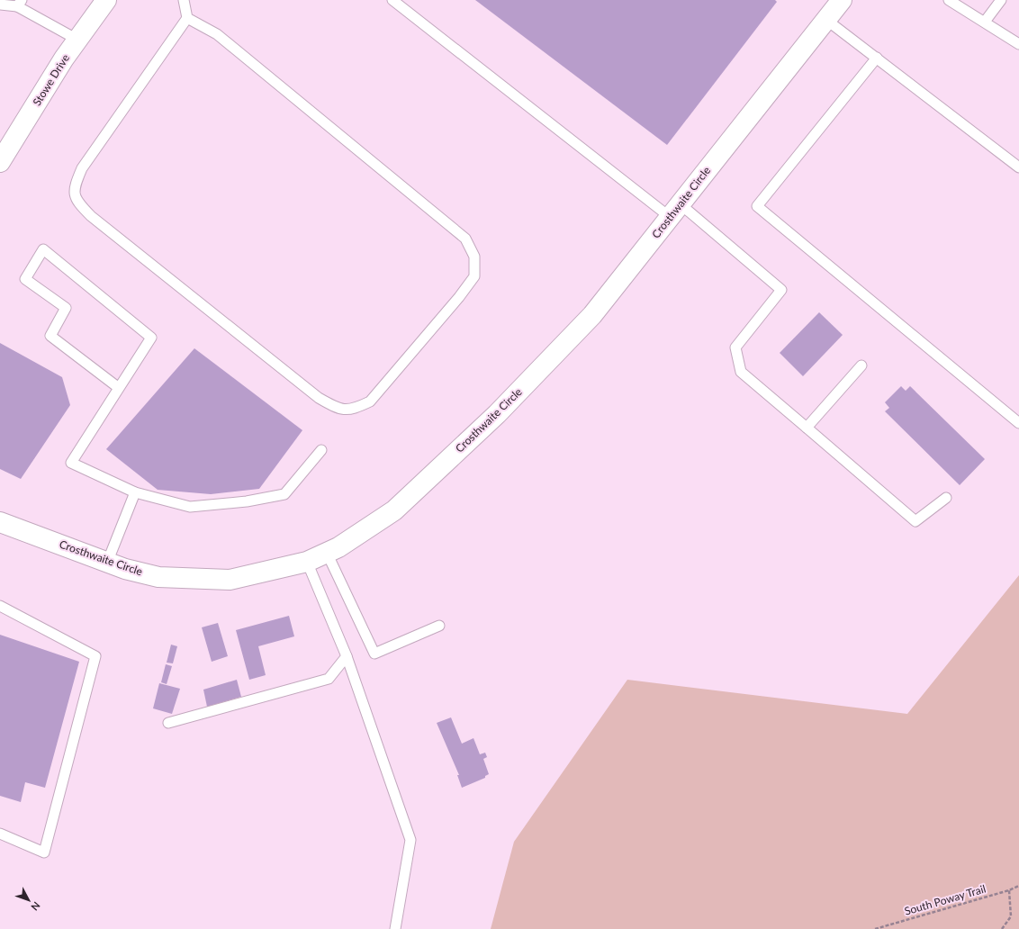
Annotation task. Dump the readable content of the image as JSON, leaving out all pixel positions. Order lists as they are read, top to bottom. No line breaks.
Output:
{"streets":{"street":["Stowe Drive","Crosthwaite Circle"],"path":["South Poway Trail"]},"north":"bottom right"}
